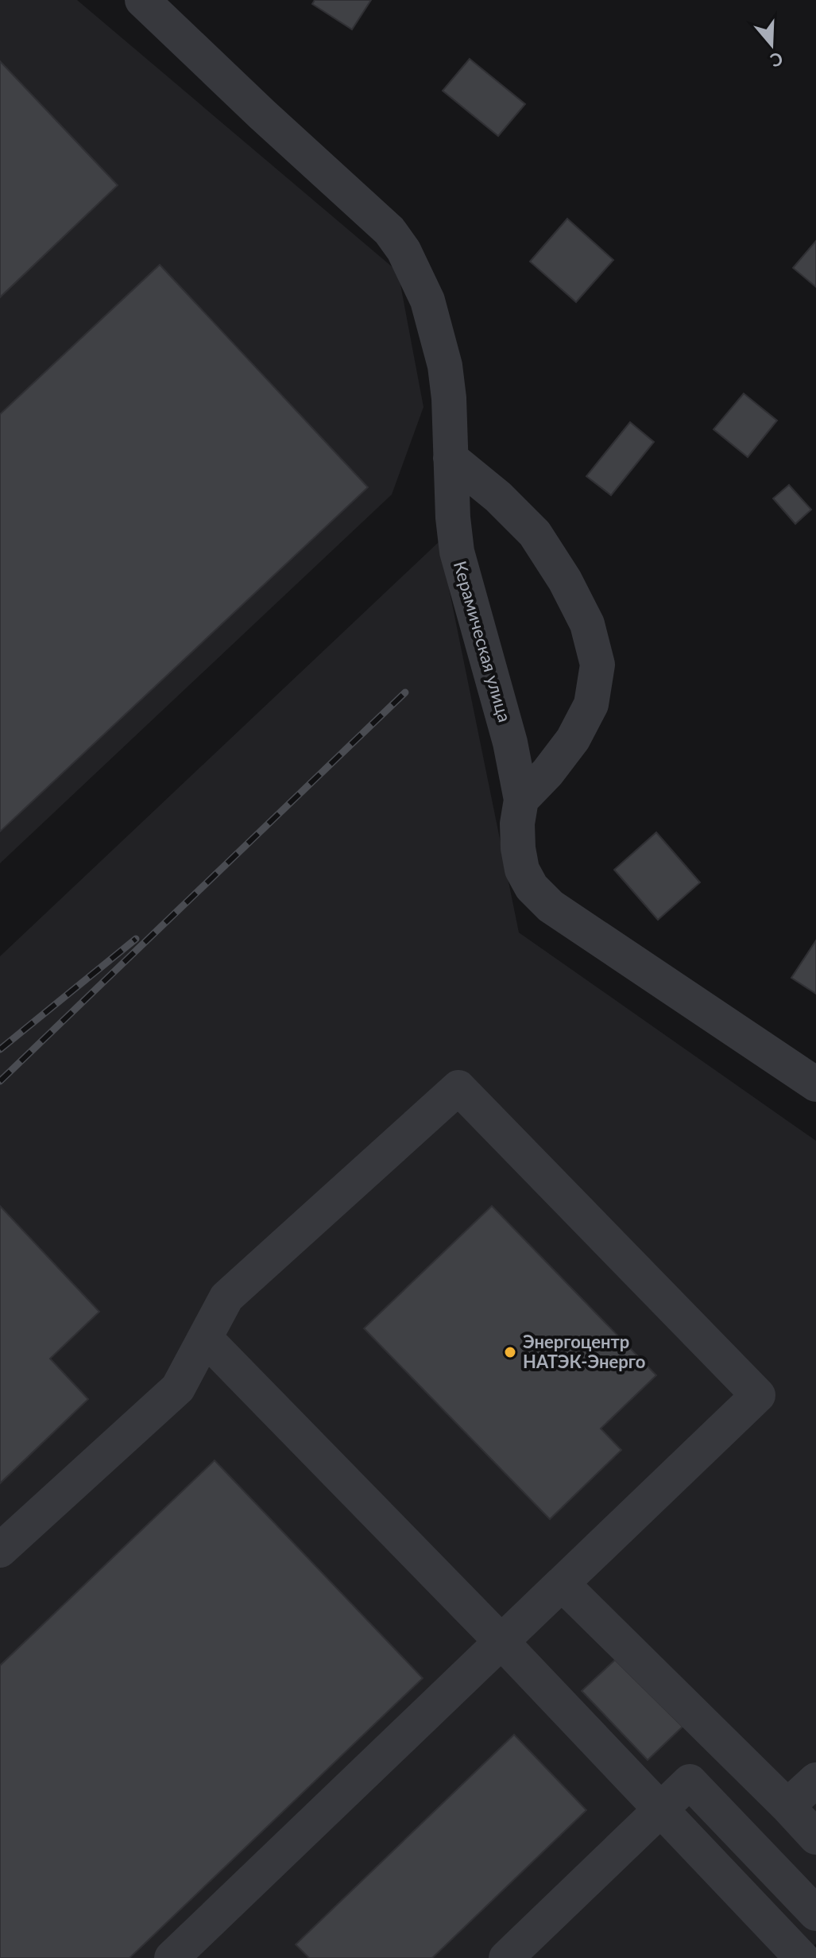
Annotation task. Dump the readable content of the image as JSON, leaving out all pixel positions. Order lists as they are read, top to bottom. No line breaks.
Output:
{"streets":{"street":["Керамическая улица"]},"places":["Энергоцентр НАТЭК-Энерго"],"north":"bottom"}
